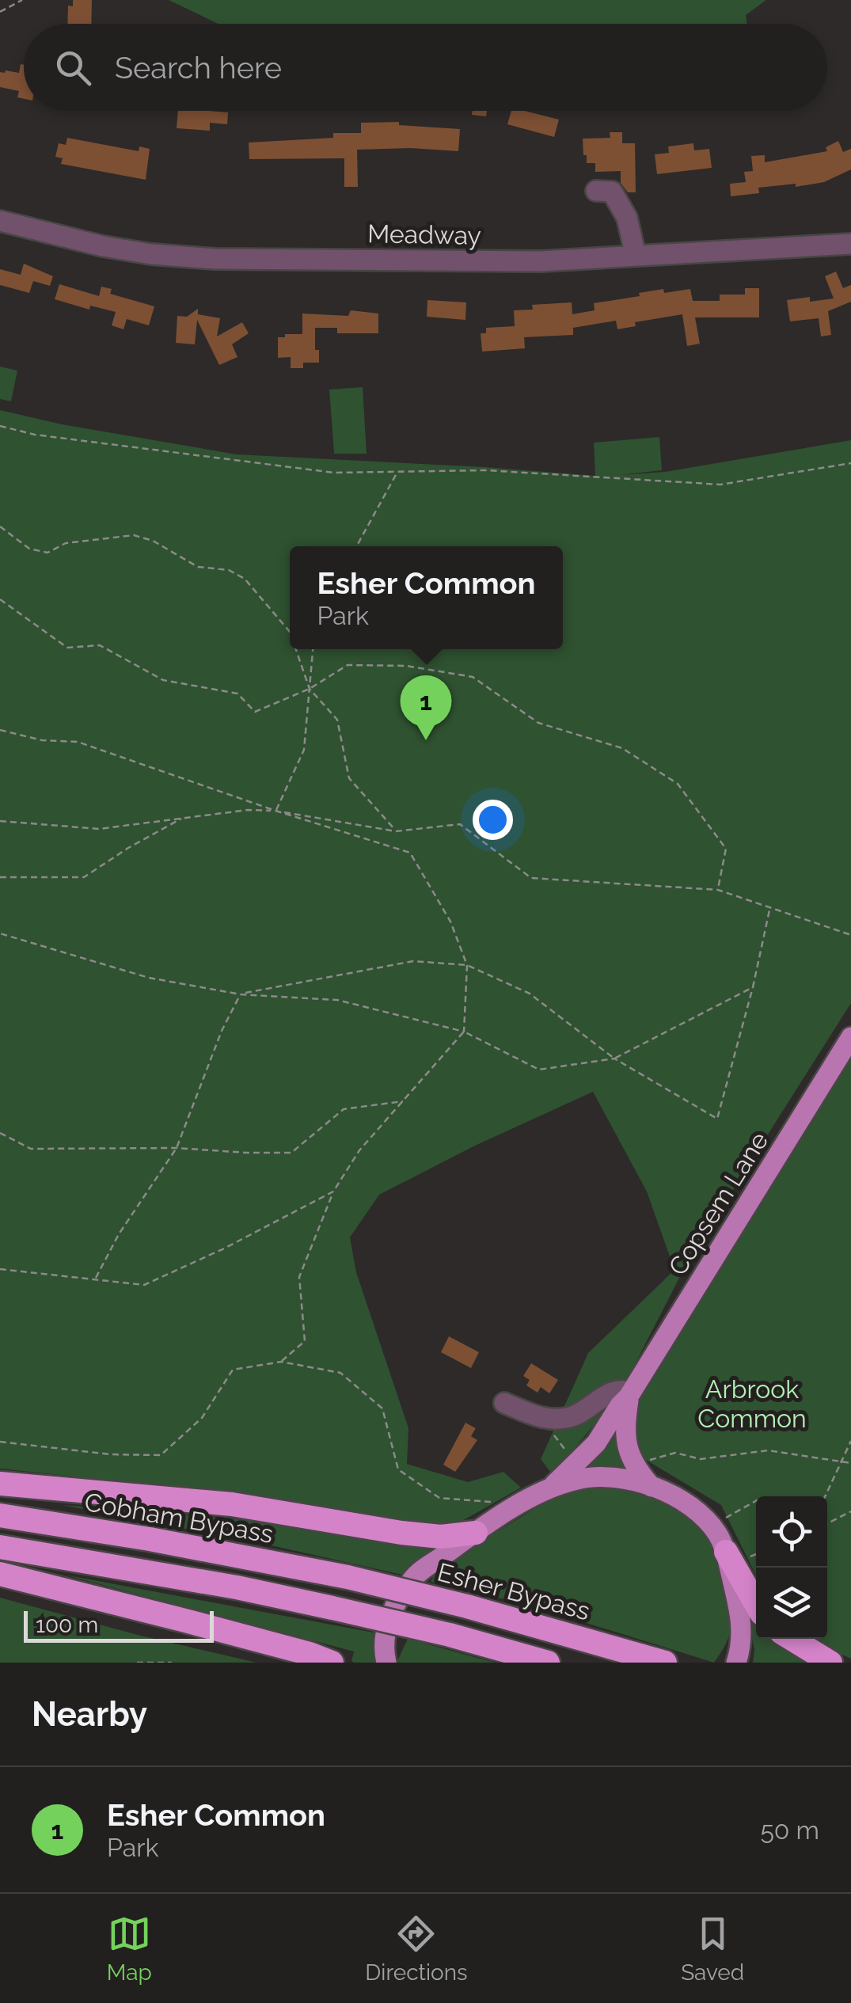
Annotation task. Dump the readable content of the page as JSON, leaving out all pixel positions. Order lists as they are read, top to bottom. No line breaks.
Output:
{"streets":{"highway":["Cobham Bypass","Esher Bypass"],"main road":["Copsem Lane"],"street":["Meadway"]},"crossings":[["Cobham Bypass","Esher Bypass"]],"parks":["Arbrook Common"],"scale_bar":"100 m","page":{"search":"Search here","popup":["Esher Common","Park"],"pins":"1","scale":"100 m","heading":"Nearby","list":[{"mark":"1","name":"Esher Common","note":"Park","value":"50 m"}],"nav":["Map","Directions","Saved"]}}
